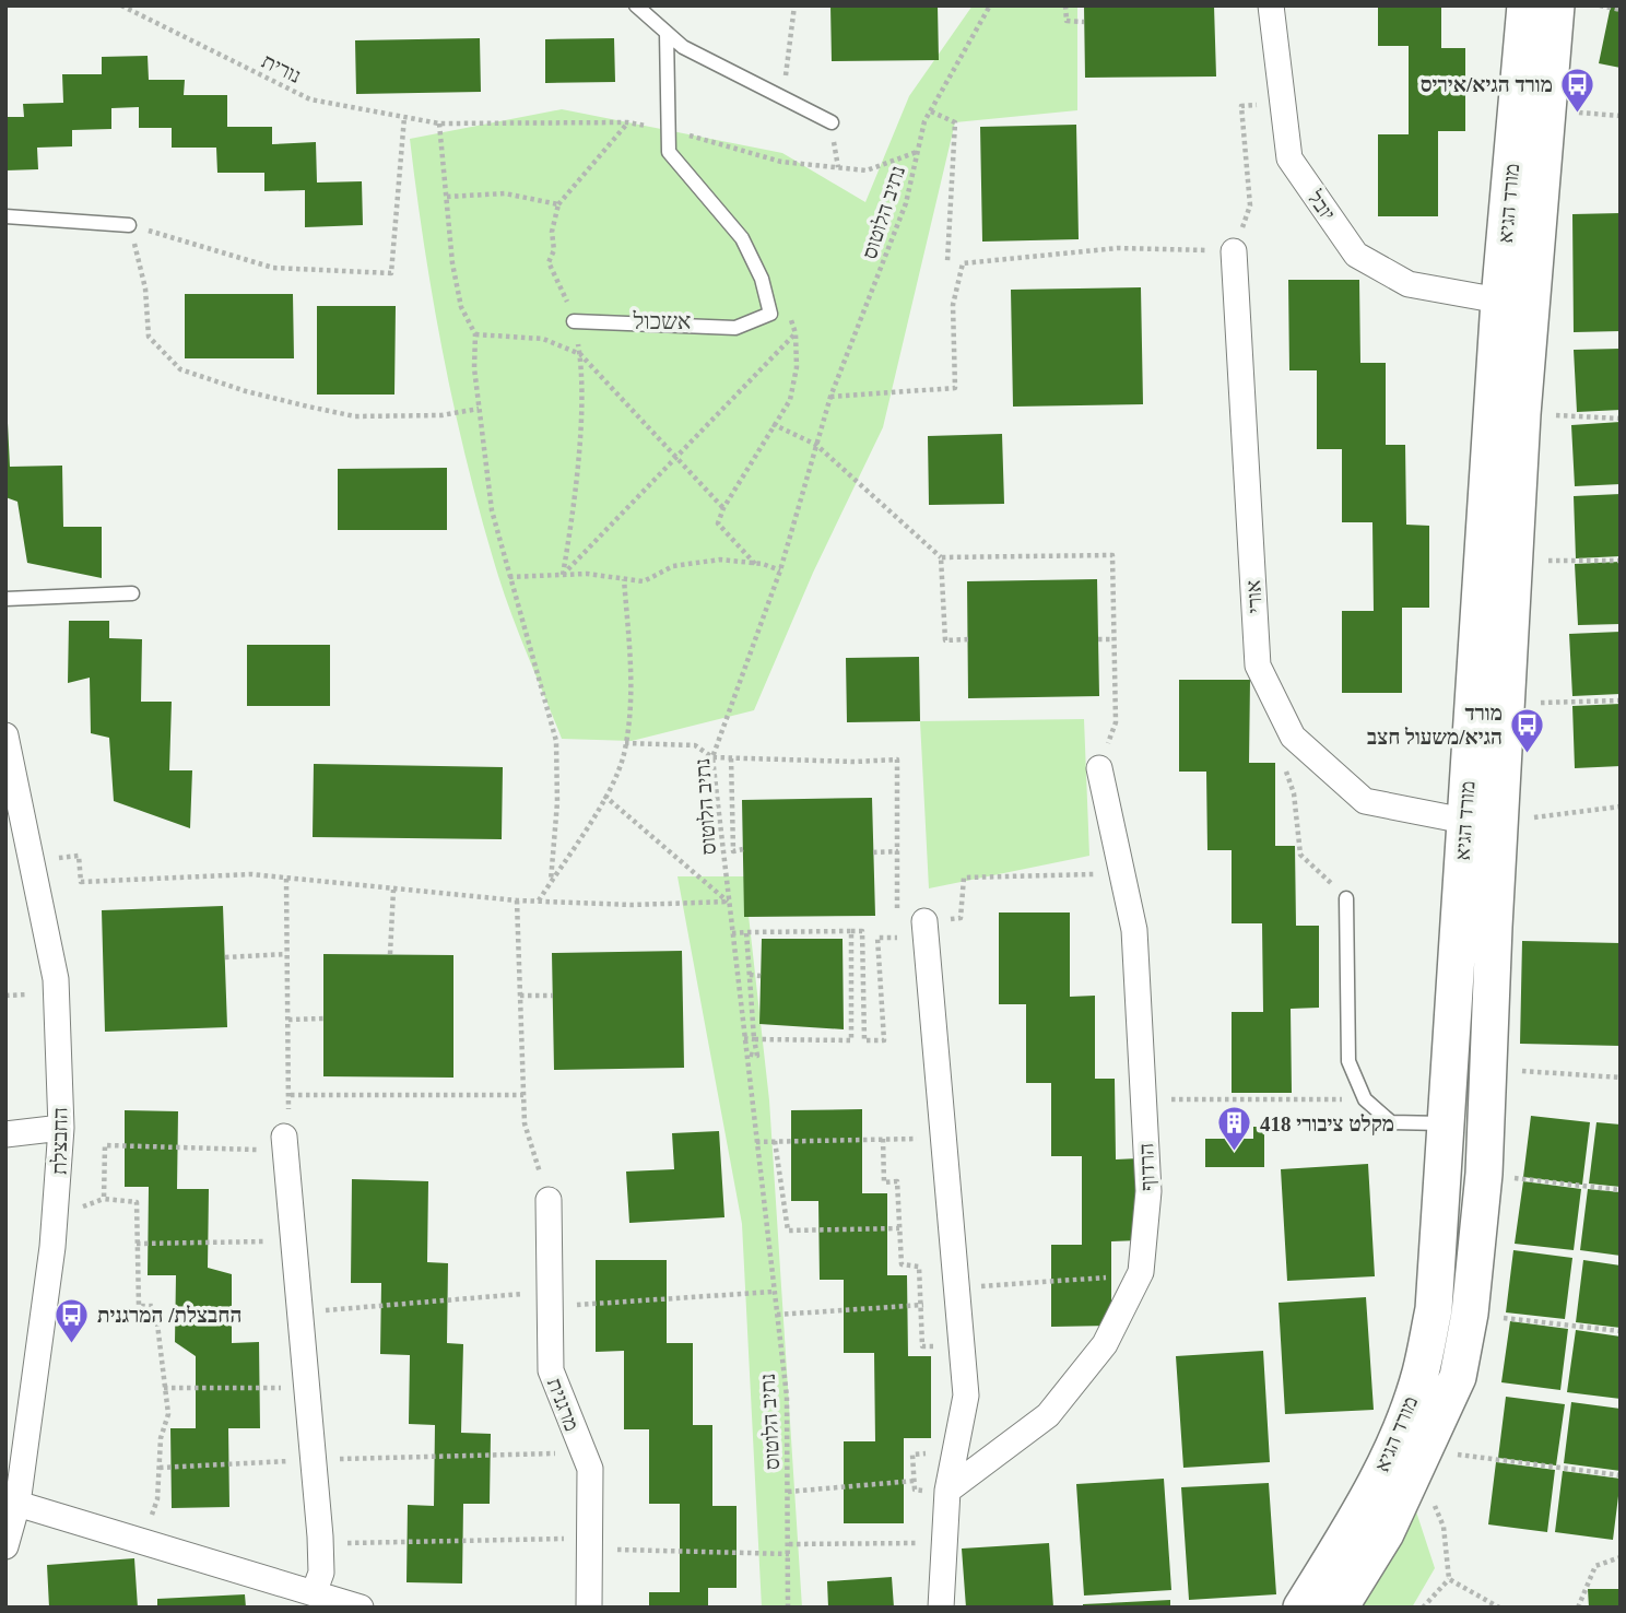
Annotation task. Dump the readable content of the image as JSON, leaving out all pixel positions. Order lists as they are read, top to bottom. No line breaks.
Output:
{"streets":{"street":["מורד הגיא","יובל","אורי","החבצלת","הרדוף","מרגנית"],"path":["נורית","נתיב הלוטוס"]},"crossings":[["מורד הגיא","יובל"],["מורד הגיא","אורי"]],"districts":["אשכול"],"places":{"bus stop":["מורד הגיא/איריס","מורד הגיא/משעול חצב","החבצלת/ המרגנית"],"building":["מקלט ציבורי 418"]}}
